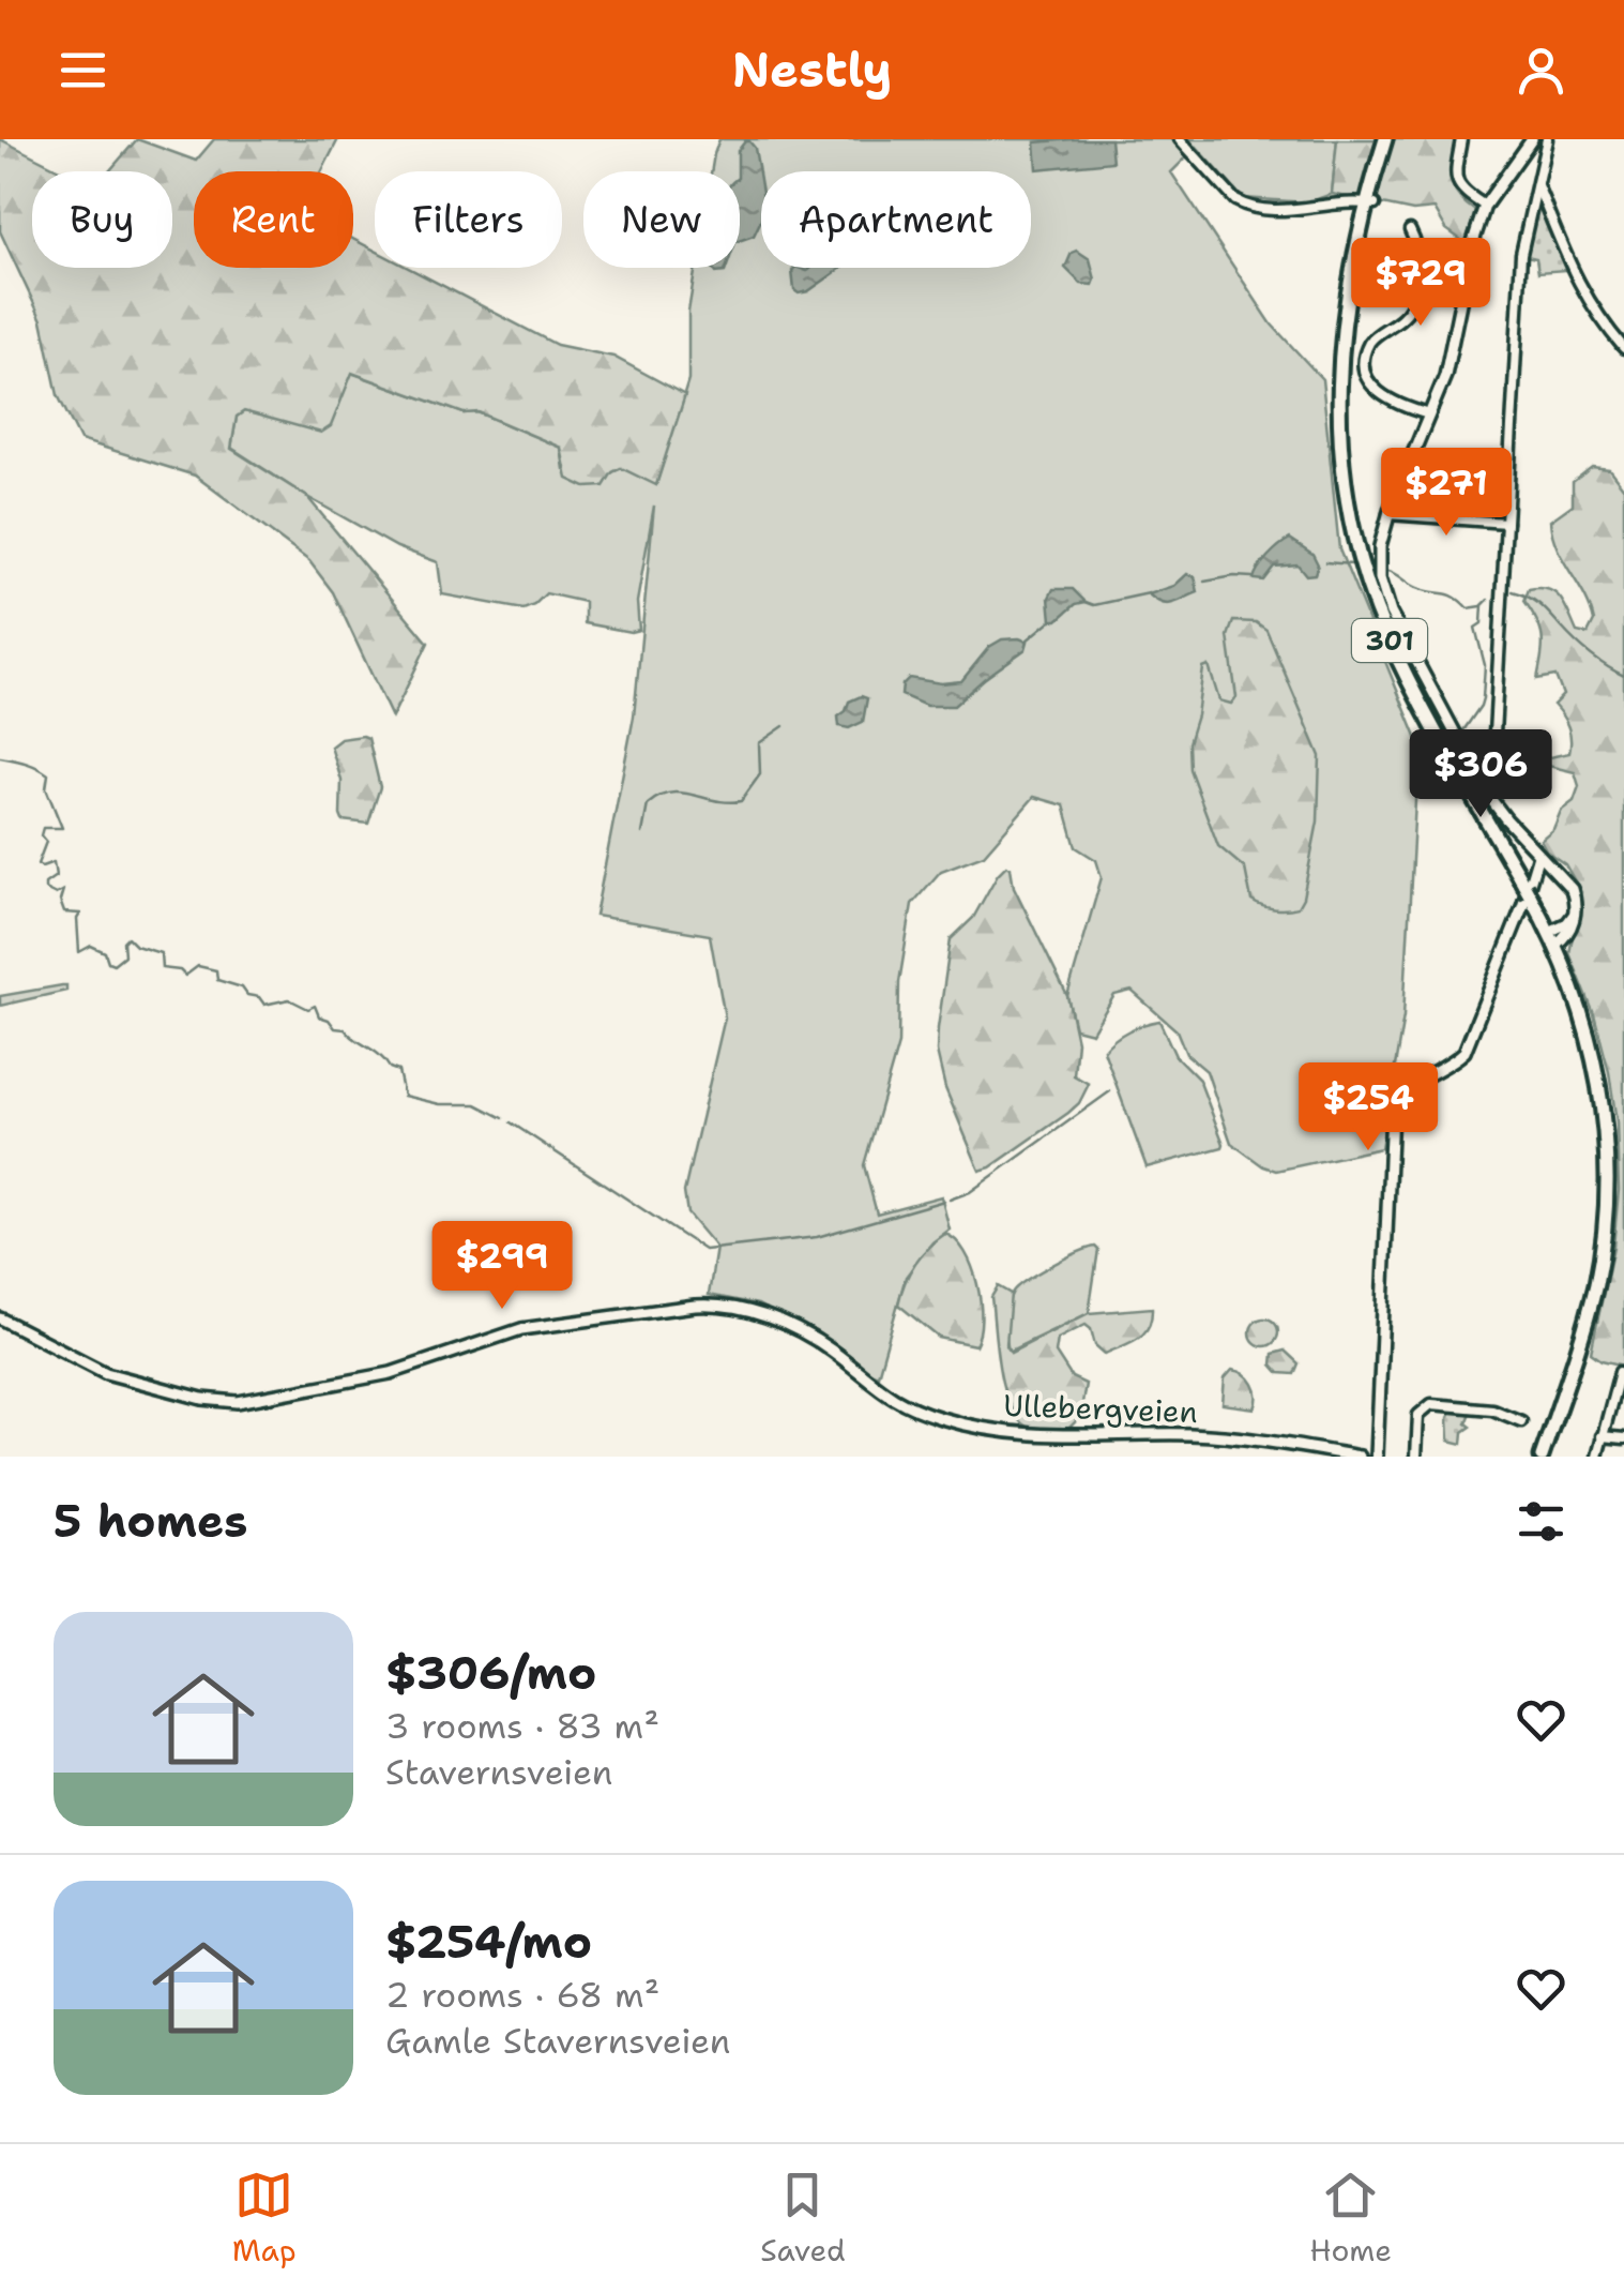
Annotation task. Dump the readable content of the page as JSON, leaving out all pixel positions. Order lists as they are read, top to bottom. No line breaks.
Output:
{"streets":{"main road":["301"],"street":["Ullebergveien"]},"page":{"header":"Nestly","chip":["Buy","Rent","Filters","New","Apartment"],"price":["$729","$271","$306","$254","$299"],"heading":"5 homes","list":[{"name":"$306/mo","note":"3 rooms · 83 m² · Stavernsveien"},{"name":"$254/mo","note":"2 rooms · 68 m² · Gamle Stavernsveien"}],"tabs":["Map","Saved","Home"]}}
